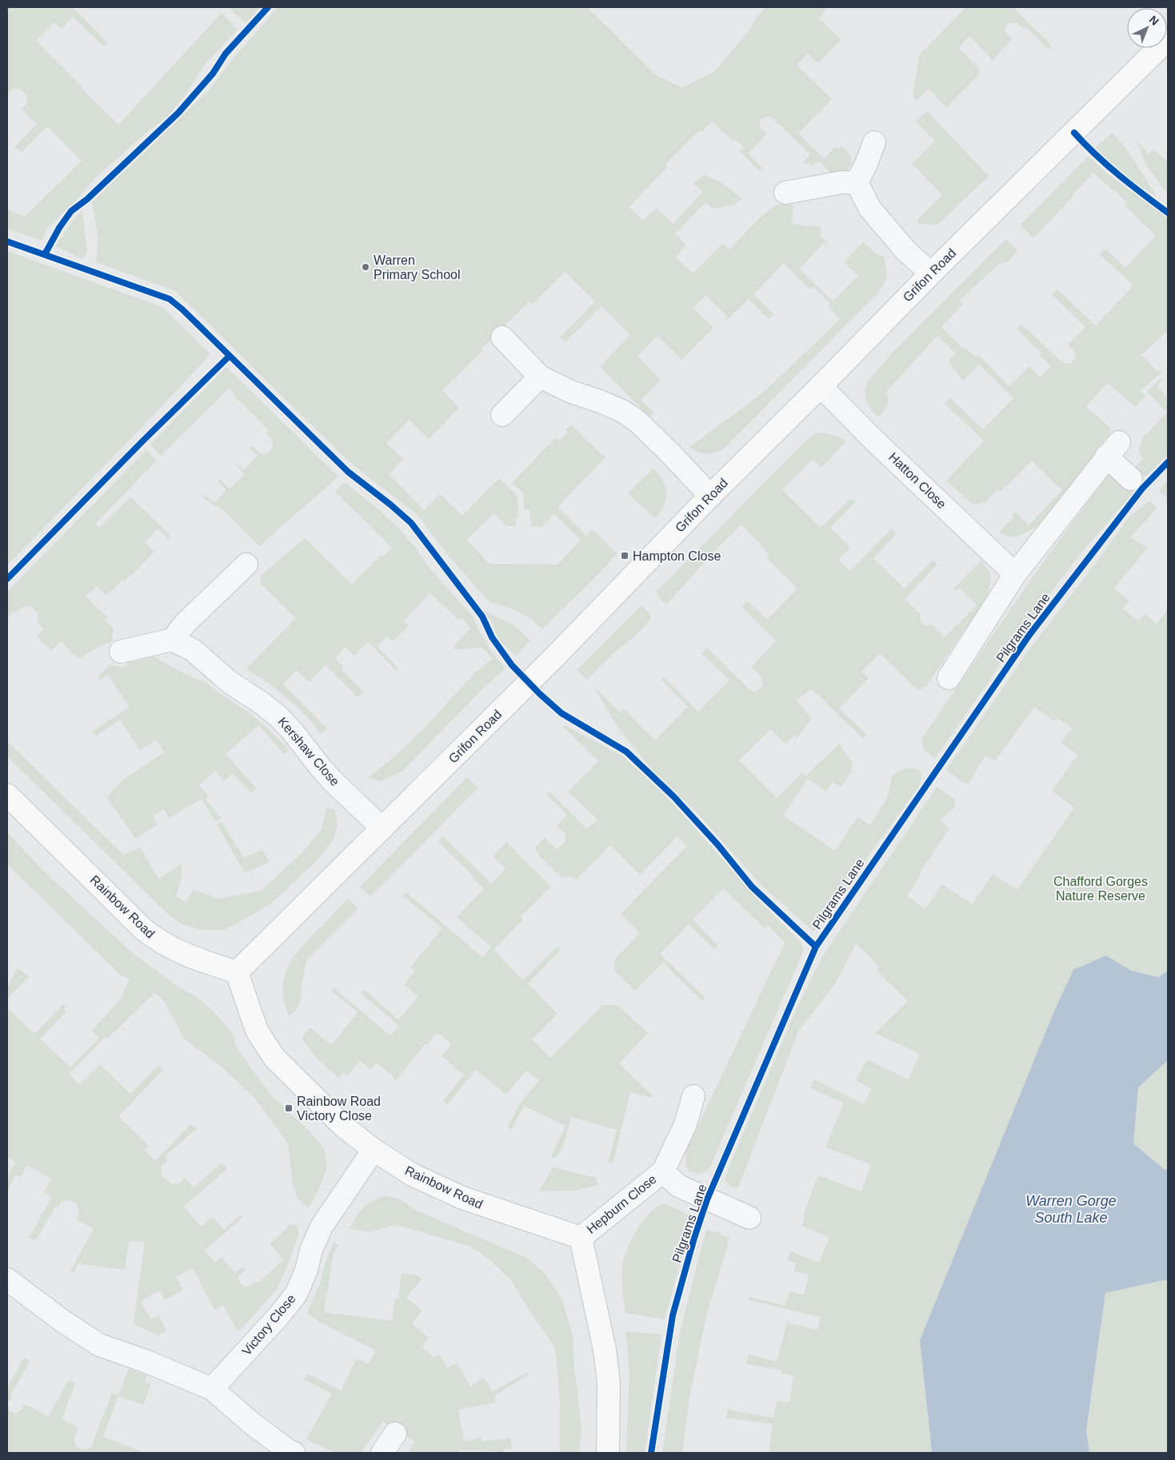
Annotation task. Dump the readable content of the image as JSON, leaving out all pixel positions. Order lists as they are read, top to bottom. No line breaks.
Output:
{"streets":{"street":["Grifon Road","Hatton Close","Kershaw Close","Rainbow Road","Hepburn Close","Victory Close"],"cycle path":["Pilgrams Lane"]},"crossings":[["Grifon Road","Hatton Close"],["Grifon Road","Kershaw Close"],["Grifon Road","Rainbow Road"],["Rainbow Road","Hepburn Close"],["Rainbow Road","Victory Close"]],"water":["Warren Gorge South Lake"],"parks":["Chafford Gorges Nature Reserve"],"places":{"other":["Warren Primary School"],"transit":["Hampton Close","Rainbow Road Victory Close"]},"north":"top right"}
